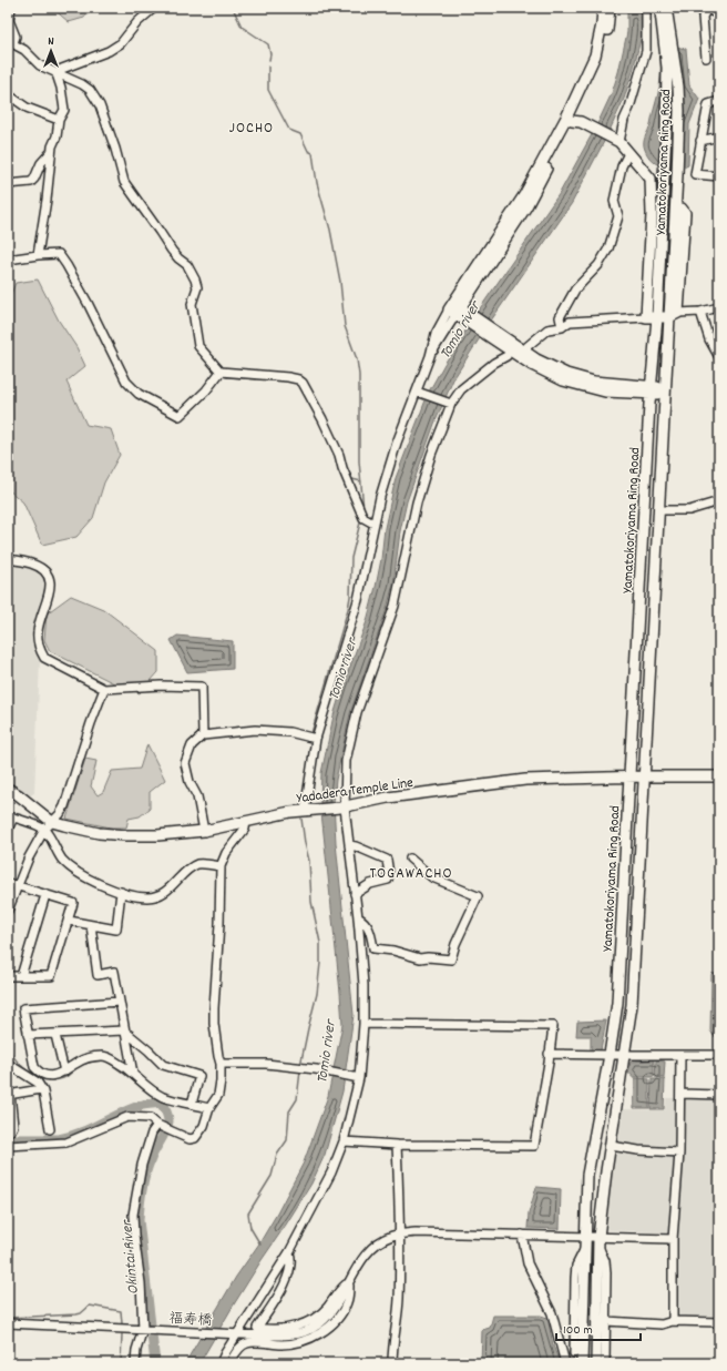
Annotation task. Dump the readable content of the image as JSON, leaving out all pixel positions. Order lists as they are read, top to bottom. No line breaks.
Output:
{"streets":{"main road":["Yamatokoriyama Ring Road","Yadadera Temple Line"],"street":["福寿橋"]},"crossings":[["Yamatokoriyama Ring Road","Yadadera Temple Line"],["Yamatokoriyama Ring Road","福寿橋"]],"districts":["JOCHO","TOGAWACHO"],"water":["Tomio river","Okintai River"],"scale_bar":"100 m","north":"top"}
